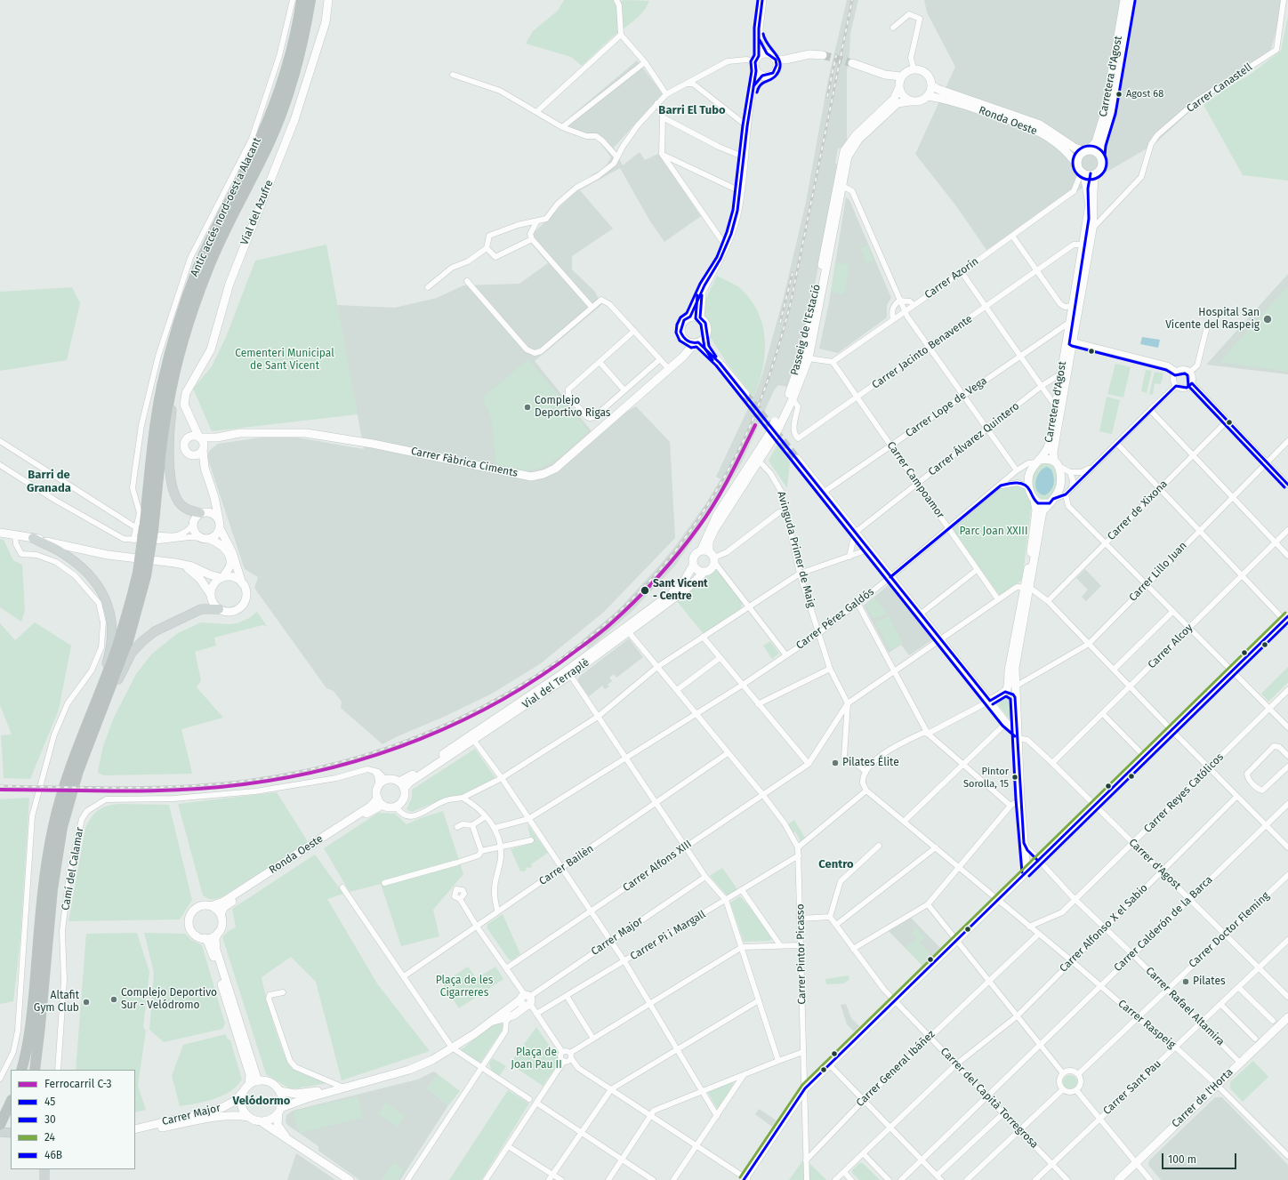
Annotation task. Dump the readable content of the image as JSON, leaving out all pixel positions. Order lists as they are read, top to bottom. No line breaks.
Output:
{"streets":{"highway":["Antic accés nord-oest a Alacant"],"main road":["Carretera d'Agost","Ronda Oeste","Vial del Azufre","Passeig de l'Estació","Carrer Fàbrica Ciments","Vial del Terraplè","Carrer Major","Carrer de l'Horta"],"street":["Carrer Canastell","Carrer Azorín","Carrer Jacinto Benavente","Carrer Lope de Vega","Carrer Álvarez Quintero","Carrer Campoamor","Carrer de Xixona","Avinguda Primer de Maig","Carrer Lillo Juan","Carrer Pérez Galdós","Carrer Alcoy","Carrer Reyes Católicos","Carrer d'Agost","Carrer Bailèn","Carrer Alfons XIII","Camí del Calamar","Carrer Calderón de la Barca","Carrer Alfonso X el Sabio","Carrer Doctor Fleming","Carrer Pi i Margall","Carrer Pintor Picasso","Carrer Rafael Altamira","Carrer Raspeig","Carrer General Ibáñez","Carrer Sant Pau","Carrer del Capità Torregrosa"]},"crossings":[["Carretera d'Agost","Carrer Canastell"],["Carretera d'Agost","Ronda Oeste"],["Carretera d'Agost","Carrer Azorín"],["Carretera d'Agost","Carrer Jacinto Benavente"],["Carretera d'Agost","Carrer Lope de Vega"],["Carretera d'Agost","Carrer Álvarez Quintero"],["Carretera d'Agost","Carrer Pérez Galdós"],["Ronda Oeste","Carrer Azorín"],["Ronda Oeste","Passeig de l'Estació"],["Ronda Oeste","Vial del Terraplè"],["Ronda Oeste","Carrer Major"],["Vial del Azufre","Carrer Fàbrica Ciments"],["Carrer Azorín","Carrer Campoamor"],["Passeig de l'Estació","Carrer Jacinto Benavente"],["Passeig de l'Estació","Avinguda Primer de Maig"],["Passeig de l'Estació","Vial del Terraplè"],["Carrer Jacinto Benavente","Carrer Campoamor"],["Carrer Lope de Vega","Carrer Campoamor"],["Carrer Álvarez Quintero","Carrer Campoamor"],["Carrer Campoamor","Carrer Pérez Galdós"],["Avinguda Primer de Maig","Carrer Pérez Galdós"],["Carrer Pérez Galdós","Carrer Pintor Picasso"],["Carrer Alcoy","Carrer d'Agost"],["Vial del Terraplè","Carrer Pintor Picasso"],["Carrer Reyes Católicos","Carrer d'Agost"],["Carrer Reyes Católicos","Carrer Rafael Altamira"],["Carrer Reyes Católicos","Carrer Raspeig"],["Carrer d'Agost","Carrer Calderón de la Barca"],["Carrer d'Agost","Carrer Alfonso X el Sabio"],["Carrer d'Agost","Carrer Doctor Fleming"],["Carrer d'Agost","Carrer Sant Pau"],["Carrer Bailèn","Carrer Pintor Picasso"],["Carrer Alfons XIII","Carrer Pintor Picasso"],["Carrer Calderón de la Barca","Carrer Rafael Altamira"],["Carrer Calderón de la Barca","Carrer Raspeig"],["Carrer Calderón de la Barca","Carrer del Capità Torregrosa"],["Carrer Alfonso X el Sabio","Carrer Rafael Altamira"],["Carrer Alfonso X el Sabio","Carrer Raspeig"],["Carrer Alfonso X el Sabio","Carrer del Capità Torregrosa"],["Carrer Doctor Fleming","Carrer Rafael Altamira"],["Carrer Doctor Fleming","Carrer Raspeig"],["Carrer Pi i Margall","Carrer Pintor Picasso"],["Carrer Pintor Picasso","Carrer General Ibáñez"],["Carrer Rafael Altamira","Carrer Sant Pau"],["Carrer Rafael Altamira","Carrer de l'Horta"],["Carrer Raspeig","Carrer General Ibáñez"],["Carrer Raspeig","Carrer Sant Pau"],["Carrer Raspeig","Carrer de l'Horta"],["Carrer General Ibáñez","Carrer del Capità Torregrosa"],["Carrer Sant Pau","Carrer del Capità Torregrosa"]],"districts":["Barri El Tubo","Barri de Granada","Centro","Velódormo"],"parks":["Cementeri Municipal de Sant Vicent","Parc Joan XXIII","Plaça de les Cigarreres","Plaça de Joan Pau II"],"places":["Agost 68","Hospital San Vicente del Raspeig","Complejo Deportivo Rigas","Sant Vicent - Centre","Pilates Élite","Pintor Sorolla, 15","Pilates","Complejo Deportivo Sur - Velódromo","Altafit Gym Club"],"lines":["transit line 45","transit line 30","transit line 46B","rail line C-3","transit line 24"],"legend":["Ferrocarril C-3","45","30","24","46B"],"scale_bar":"100 m"}
